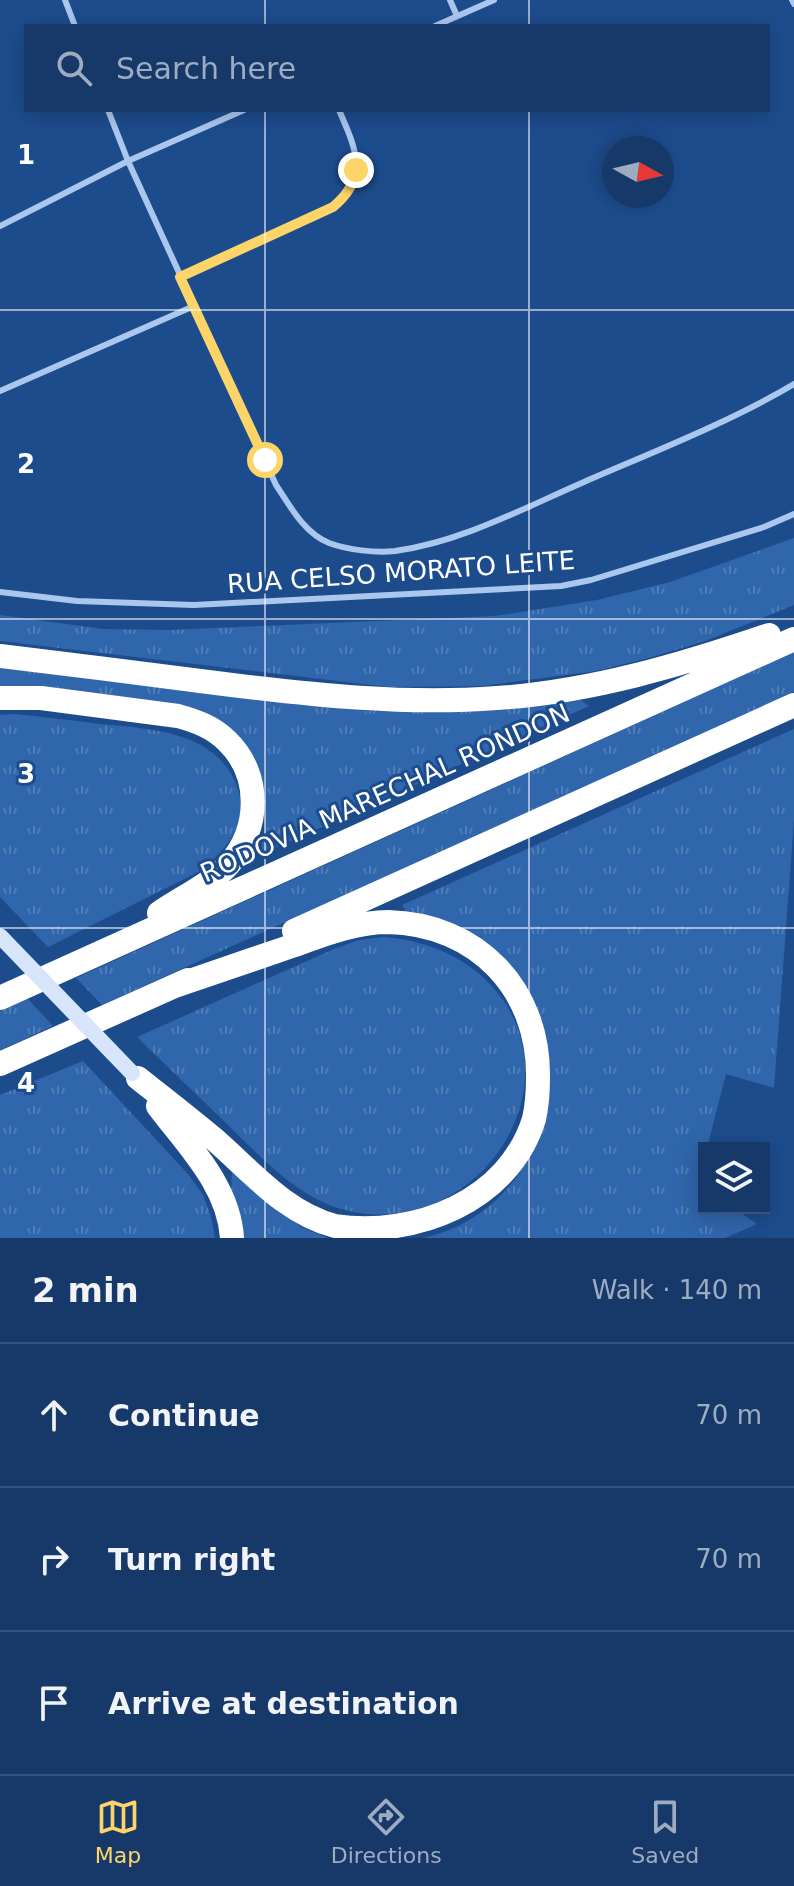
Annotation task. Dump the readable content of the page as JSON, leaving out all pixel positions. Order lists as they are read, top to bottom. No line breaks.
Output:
{"streets":{"highway":["RODOVIA MARECHAL RONDON"],"lane":["RUA CELSO MORATO LEITE"]},"north":"right","page":{"search":"Search here","heading":["2 min","Walk · 140 m"],"list":[["Continue","70 m"],["Turn right","70 m"],"Arrive at destination"],"nav":["Map","Directions","Saved"]},"grid":{"rows":["1","2","3","4"]}}
